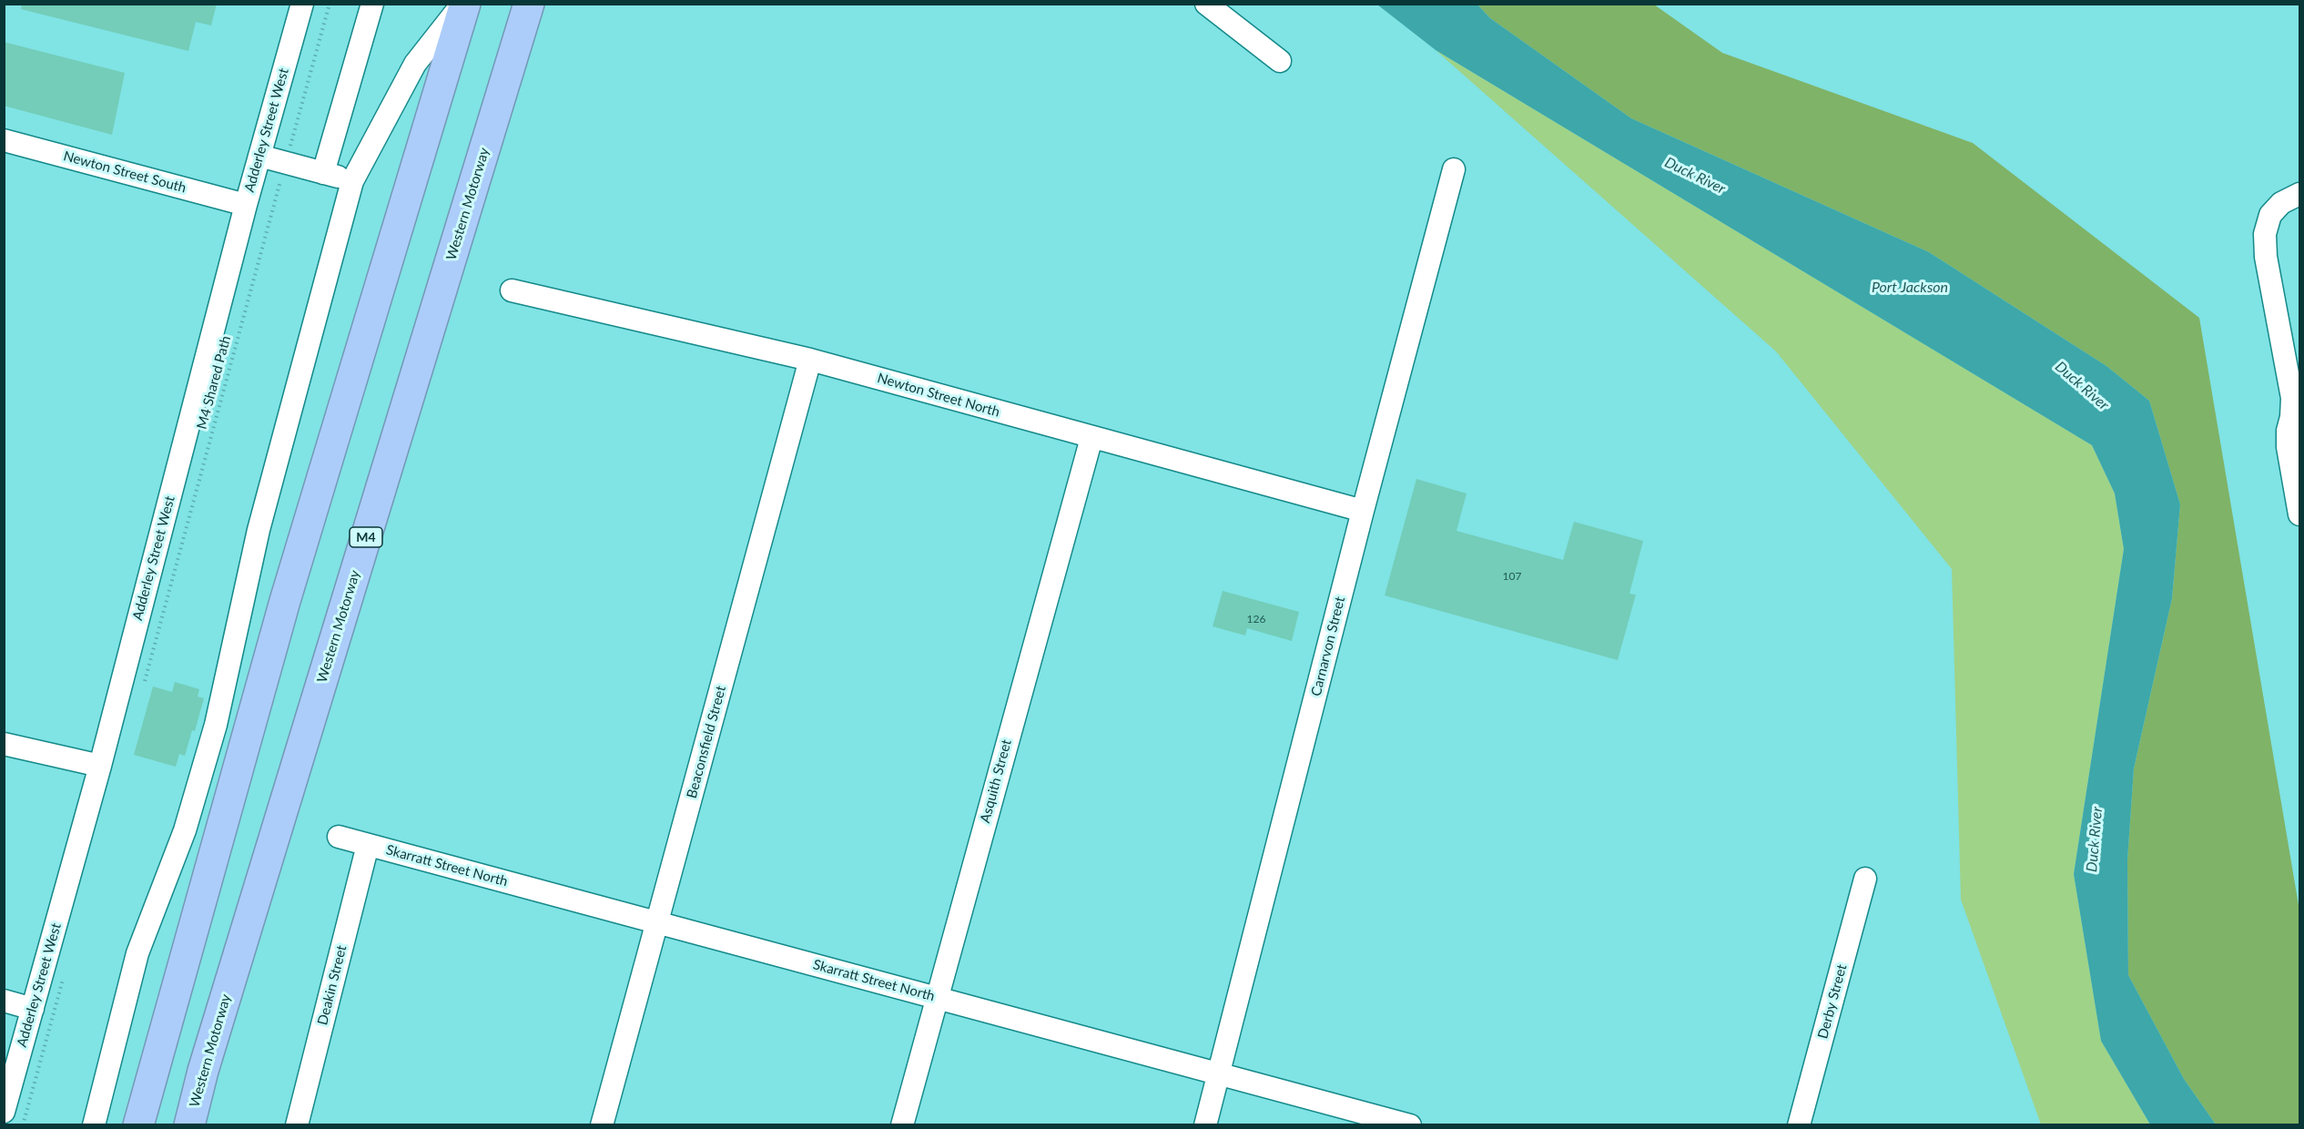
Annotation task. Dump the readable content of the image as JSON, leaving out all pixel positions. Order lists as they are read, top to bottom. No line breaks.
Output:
{"streets":{"highway":["Western Motorway","M4"],"street":["Adderley Street West","Newton Street South","Newton Street North","Carnarvon Street","Beaconsfield Street","Asquith Street","Skarratt Street North","Deakin Street","Derby Street"],"path":["M4 Shared Path"]},"crossings":[["Adderley Street West","Newton Street South"],["Newton Street North","Carnarvon Street"],["Newton Street North","Beaconsfield Street"],["Newton Street North","Asquith Street"],["Carnarvon Street","Skarratt Street North"],["Beaconsfield Street","Skarratt Street North"],["Asquith Street","Skarratt Street North"],["Skarratt Street North","Deakin Street"]],"water":["Duck River","Port Jackson"],"house_numbers":["107","126"]}
